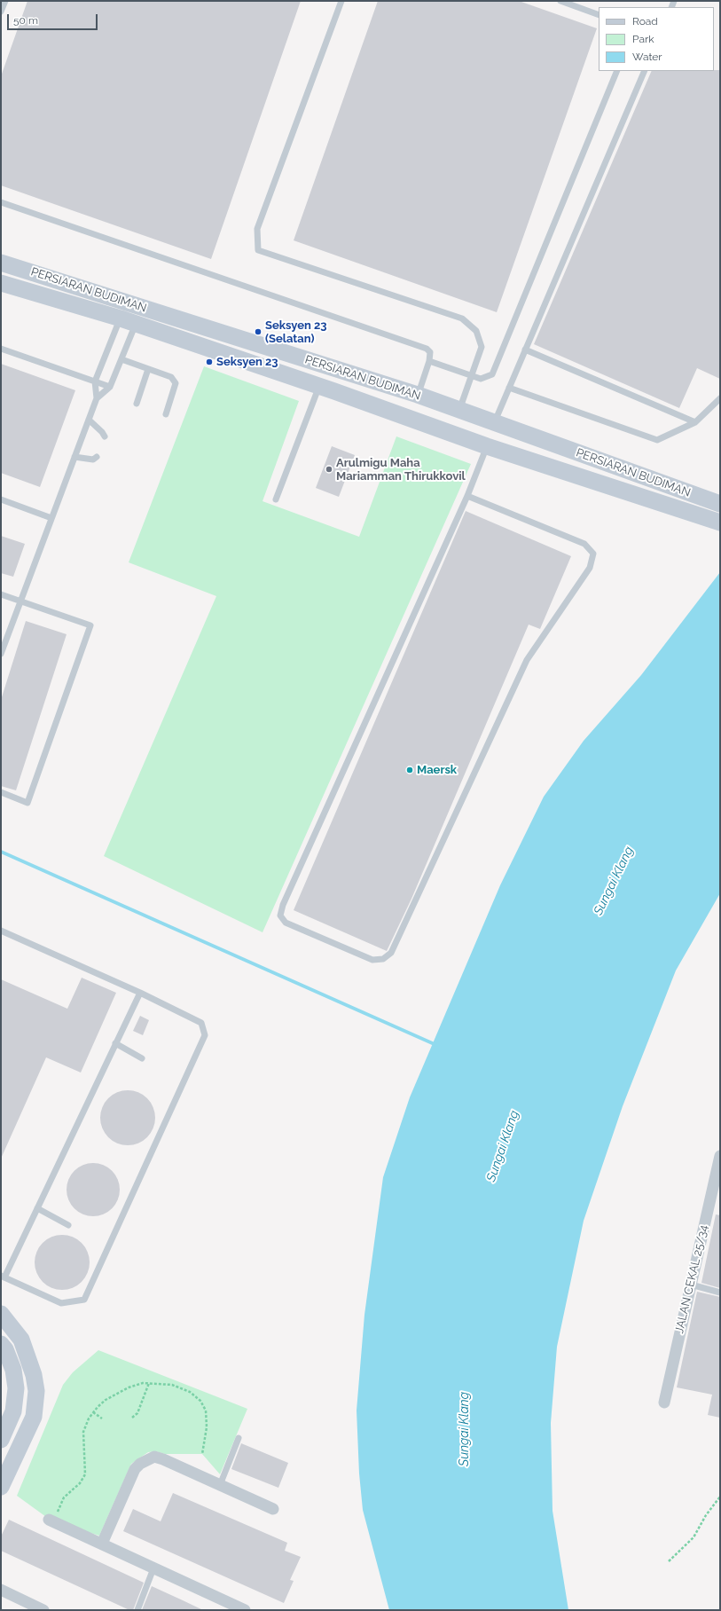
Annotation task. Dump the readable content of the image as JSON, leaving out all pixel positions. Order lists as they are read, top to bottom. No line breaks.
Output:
{"streets":{"main road":["PERSIARAN BUDIMAN"],"street":["JALAN CEKAL 25/34"]},"water":["Sungai Klang"],"places":["Seksyen 23 (Selatan)","Seksyen 23","Arulmigu Maha Mariamman Thirukkovil","Maersk"],"legend":["Road","Park","Water"],"scale_bar":"50 m"}
